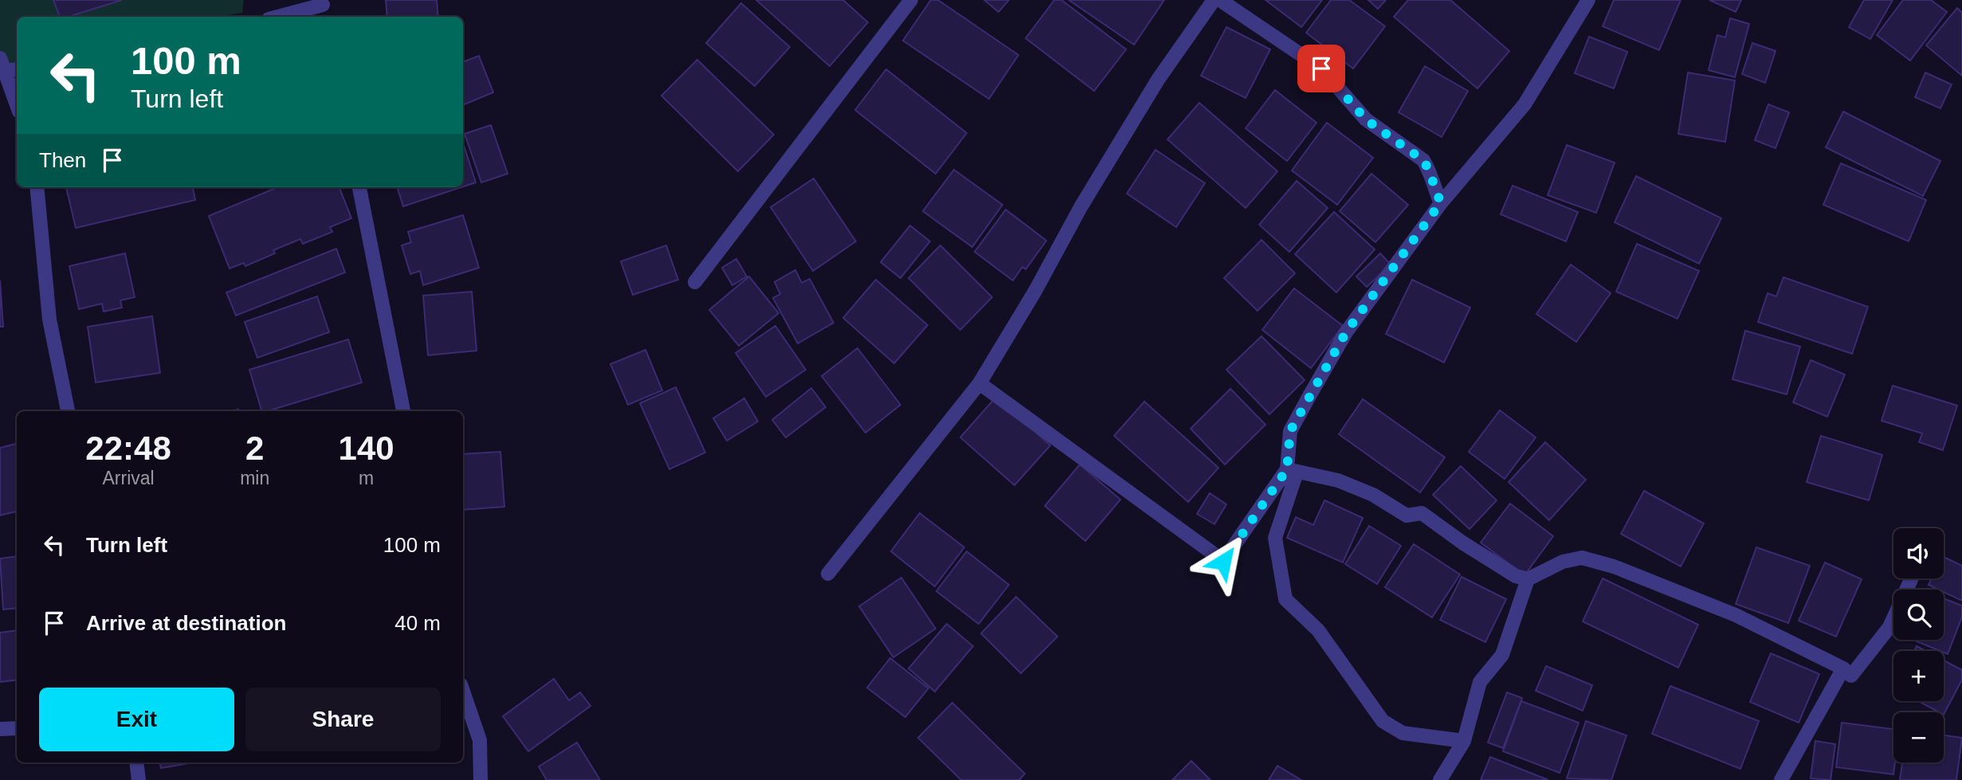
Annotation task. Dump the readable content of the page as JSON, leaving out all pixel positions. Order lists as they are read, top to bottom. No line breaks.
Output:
{"page":{"turn":["100 m","Turn left"],"then":"Then","eta":["22:48","Arrival","2","min","140","m"],"list":[{"name":"Turn left","value":"100 m"},{"name":"Arrive at destination","value":"40 m"}],"map_buttons":["+","−"],"buttons":["Exit","Share"]}}
